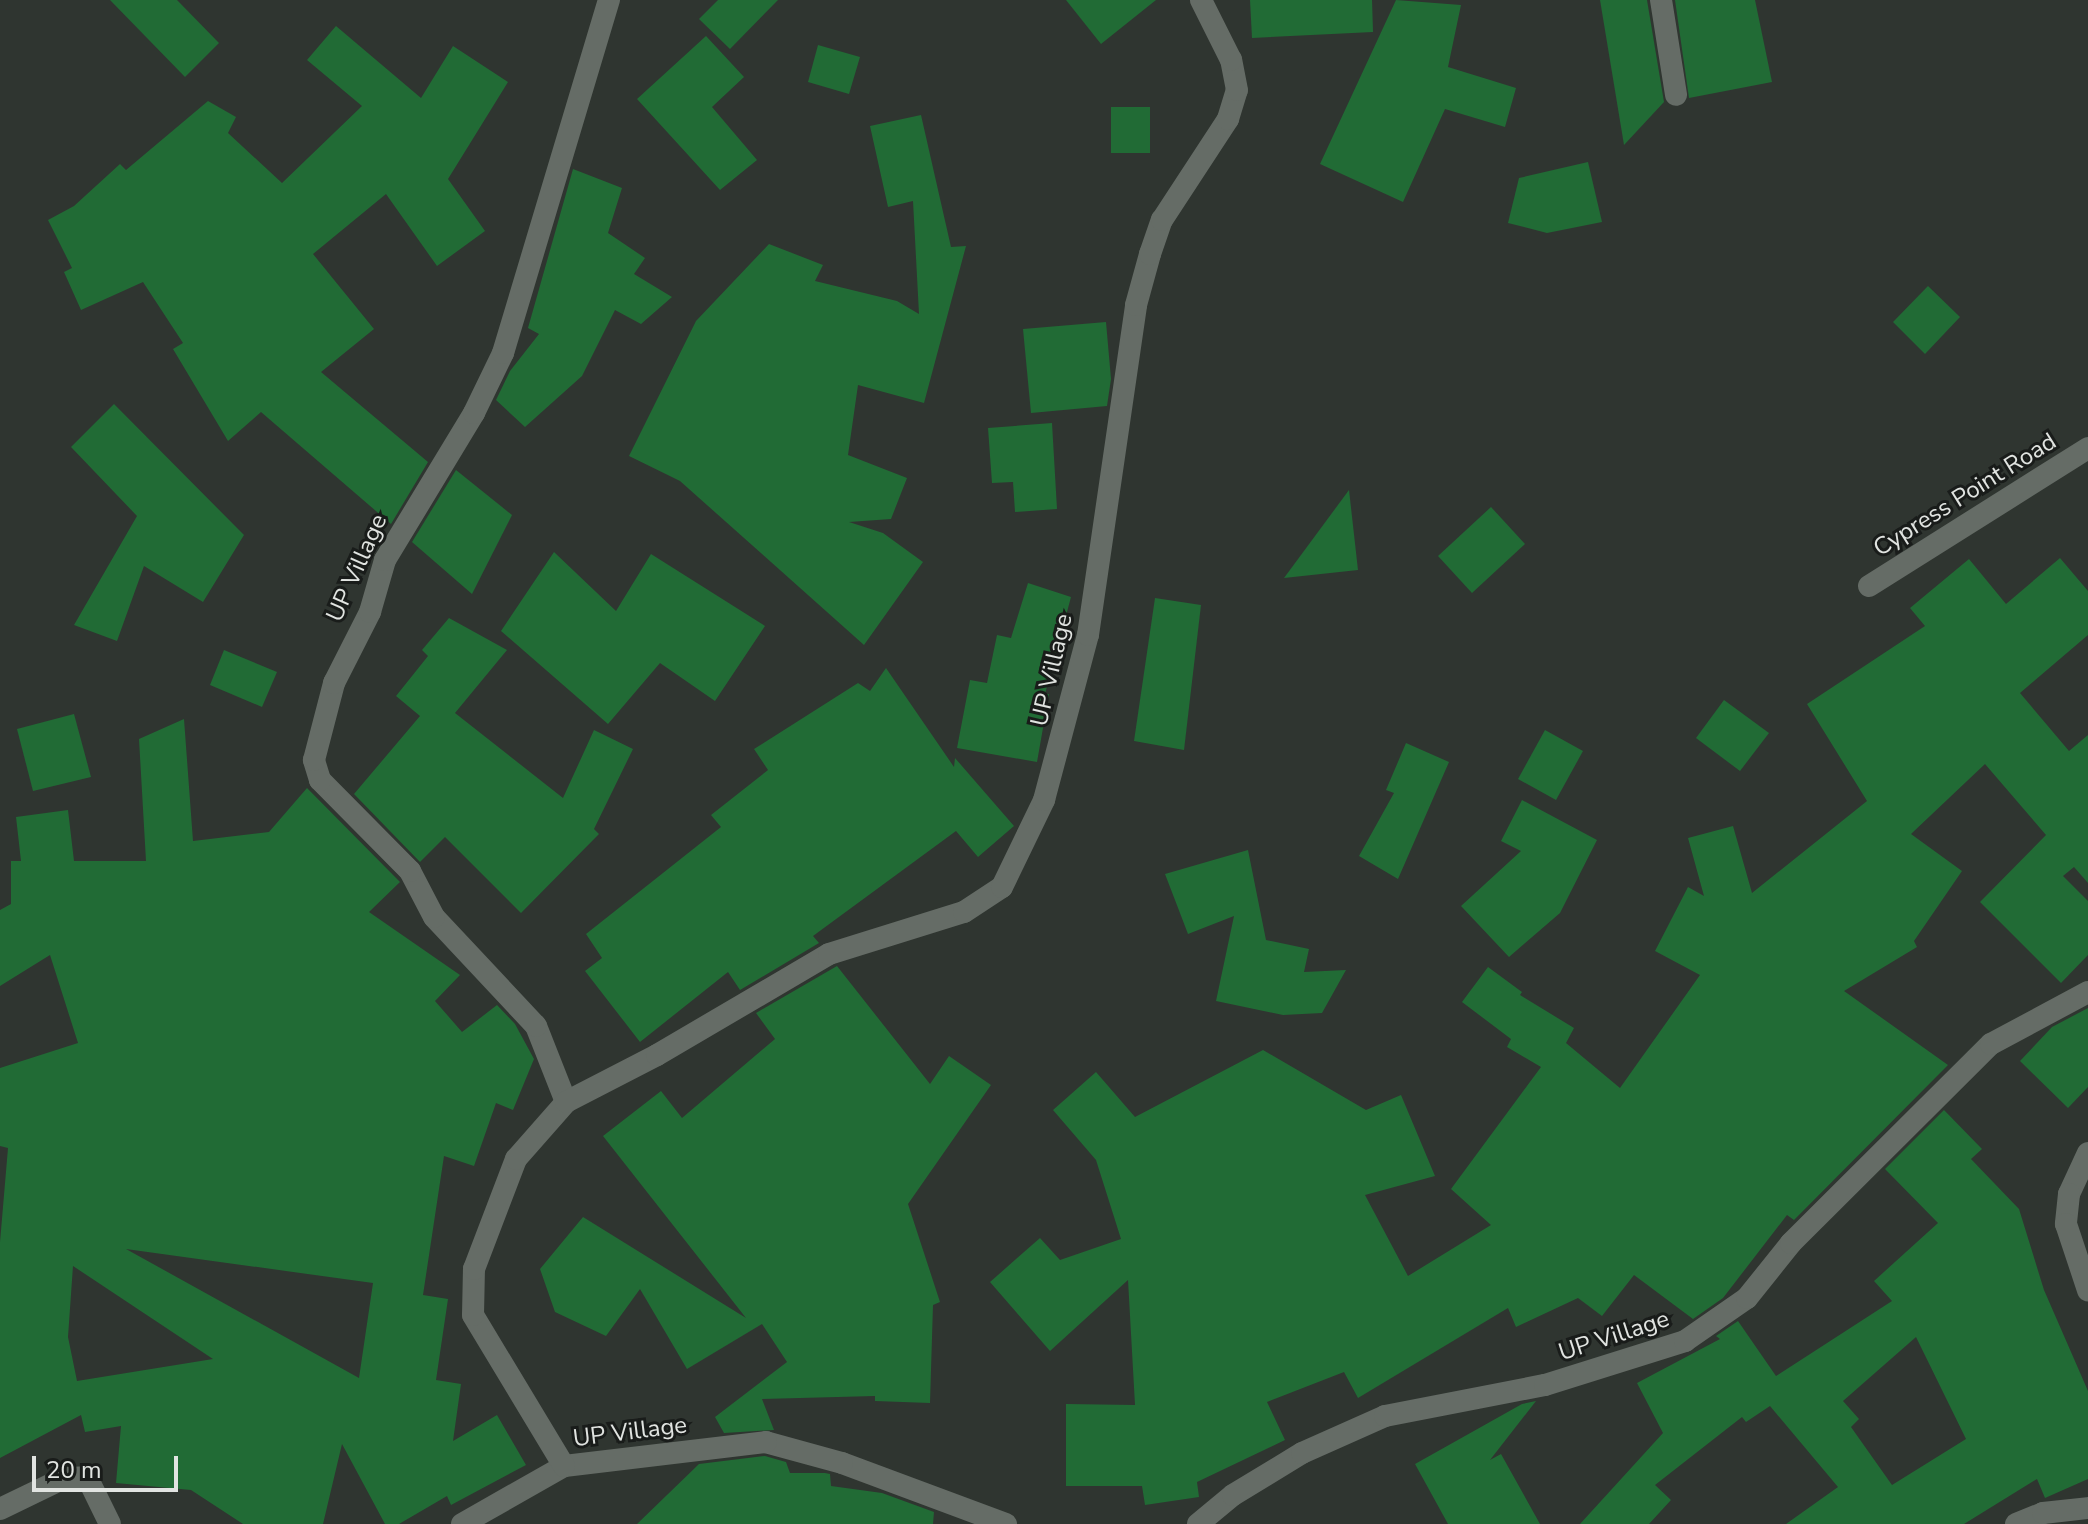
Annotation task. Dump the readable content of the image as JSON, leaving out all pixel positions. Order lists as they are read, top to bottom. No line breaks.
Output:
{"streets":{"street":["Cypress Point Road","UP Village"]},"scale_bar":"20 m"}
